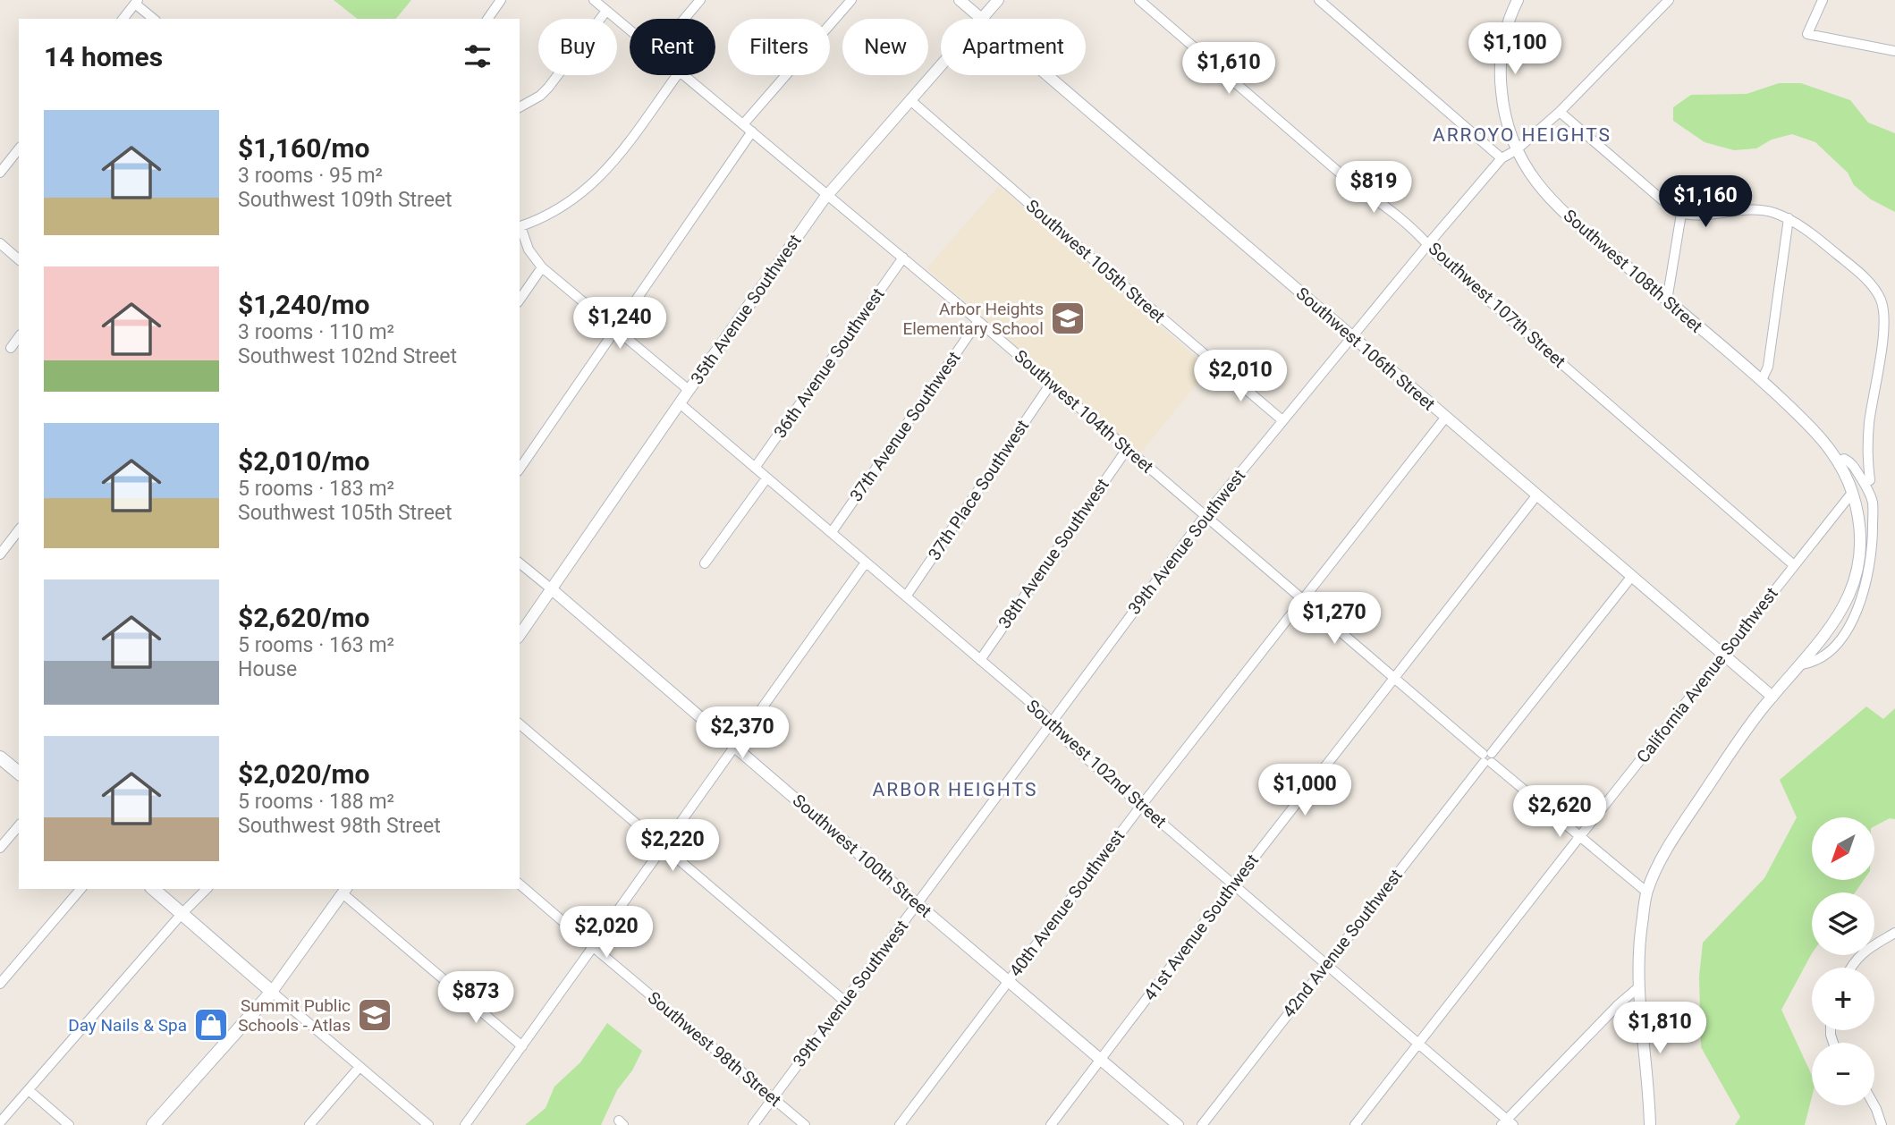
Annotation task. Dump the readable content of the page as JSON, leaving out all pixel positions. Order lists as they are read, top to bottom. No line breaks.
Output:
{"streets":{"street":["Southwest 105th Street","Southwest 108th Street","Southwest 107th Street","35th Avenue Southwest","Southwest 106th Street","36th Avenue Southwest","Southwest 104th Street","37th Avenue Southwest","37th Place Southwest","39th Avenue Southwest","38th Avenue Southwest","California Avenue Southwest","Southwest 102nd Street","Southwest 100th Street","40th Avenue Southwest","41st Avenue Southwest","42nd Avenue Southwest","Southwest 98th Street"]},"crossings":[["Southwest 105th Street","35th Avenue Southwest"],["Southwest 105th Street","39th Avenue Southwest"],["Southwest 108th Street","Southwest 106th Street"],["Southwest 108th Street","Southwest 104th Street"],["Southwest 108th Street","39th Avenue Southwest"],["Southwest 108th Street","California Avenue Southwest"],["Southwest 107th Street","39th Avenue Southwest"],["Southwest 107th Street","California Avenue Southwest"],["35th Avenue Southwest","Southwest 106th Street"],["35th Avenue Southwest","Southwest 104th Street"],["35th Avenue Southwest","Southwest 102nd Street"],["35th Avenue Southwest","Southwest 100th Street"],["Southwest 106th Street","39th Avenue Southwest"],["Southwest 106th Street","California Avenue Southwest"],["Southwest 106th Street","40th Avenue Southwest"],["Southwest 106th Street","41st Avenue Southwest"],["Southwest 106th Street","42nd Avenue Southwest"],["36th Avenue Southwest","Southwest 104th Street"],["36th Avenue Southwest","Southwest 102nd Street"],["Southwest 104th Street","37th Avenue Southwest"],["Southwest 104th Street","37th Place Southwest"],["Southwest 104th Street","39th Avenue Southwest"],["Southwest 104th Street","38th Avenue Southwest"],["Southwest 104th Street","California Avenue Southwest"],["Southwest 104th Street","40th Avenue Southwest"],["Southwest 104th Street","41st Avenue Southwest"],["Southwest 104th Street","42nd Avenue Southwest"],["37th Avenue Southwest","Southwest 102nd Street"],["37th Place Southwest","Southwest 102nd Street"],["39th Avenue Southwest","Southwest 102nd Street"],["39th Avenue Southwest","Southwest 100th Street"],["39th Avenue Southwest","Southwest 98th Street"],["38th Avenue Southwest","Southwest 102nd Street"],["California Avenue Southwest","Southwest 102nd Street"],["Southwest 102nd Street","40th Avenue Southwest"],["Southwest 102nd Street","41st Avenue Southwest"],["Southwest 102nd Street","42nd Avenue Southwest"],["Southwest 100th Street","40th Avenue Southwest"],["Southwest 100th Street","41st Avenue Southwest"]],"districts":["ARROYO HEIGHTS","ARBOR HEIGHTS"],"places":{"school or university":["Arbor Heights Elementary School","Summit Public Schools - Atlas"],"shop":["Day Nails & Spa"]},"north":"bottom left","page":{"chip":["Buy","Rent","Filters","New","Apartment"],"heading":"14 homes","price":["$1,100","$1,610","$819","$1,160","$1,240","$2,010","$1,270","$2,370","$1,000","$2,620","$2,220","$2,020","$873","$1,810"],"list":[{"name":"$1,160/mo","note":"3 rooms · 95 m² · Southwest 109th Street"},{"name":"$1,240/mo","note":"3 rooms · 110 m² · Southwest 102nd Street"},{"name":"$2,010/mo","note":"5 rooms · 183 m² · Southwest 105th Street"},{"name":"$2,620/mo","note":"5 rooms · 163 m² · House"},{"name":"$2,020/mo","note":"5 rooms · 188 m² · Southwest 98th Street"}],"map_buttons":["+","−"]}}
